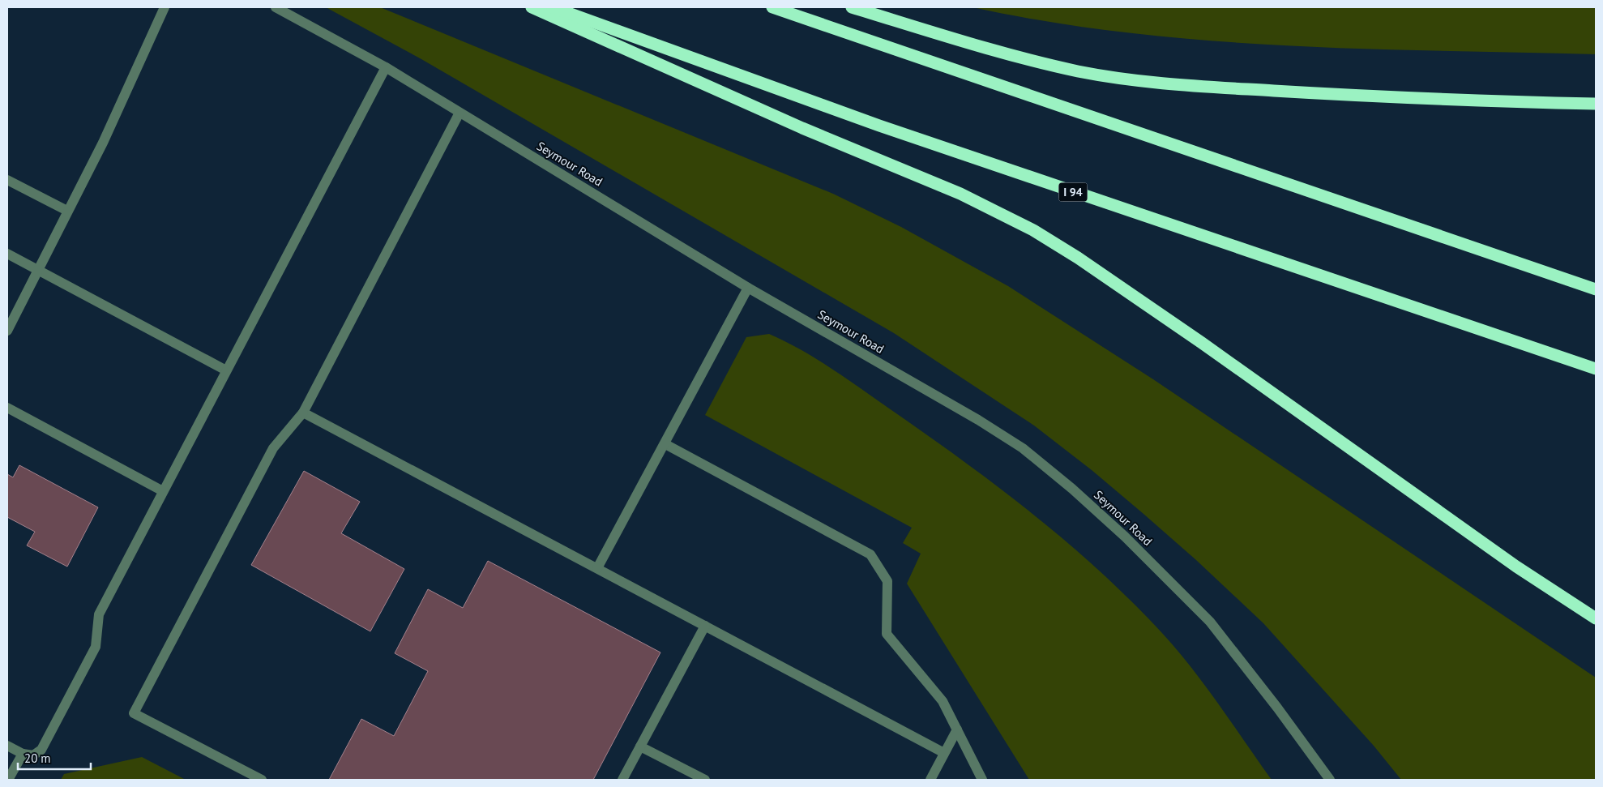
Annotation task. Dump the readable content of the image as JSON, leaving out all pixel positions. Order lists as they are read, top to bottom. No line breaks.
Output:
{"streets":{"highway":["I 94"],"street":["Seymour Road"]},"scale_bar":"20 m"}
